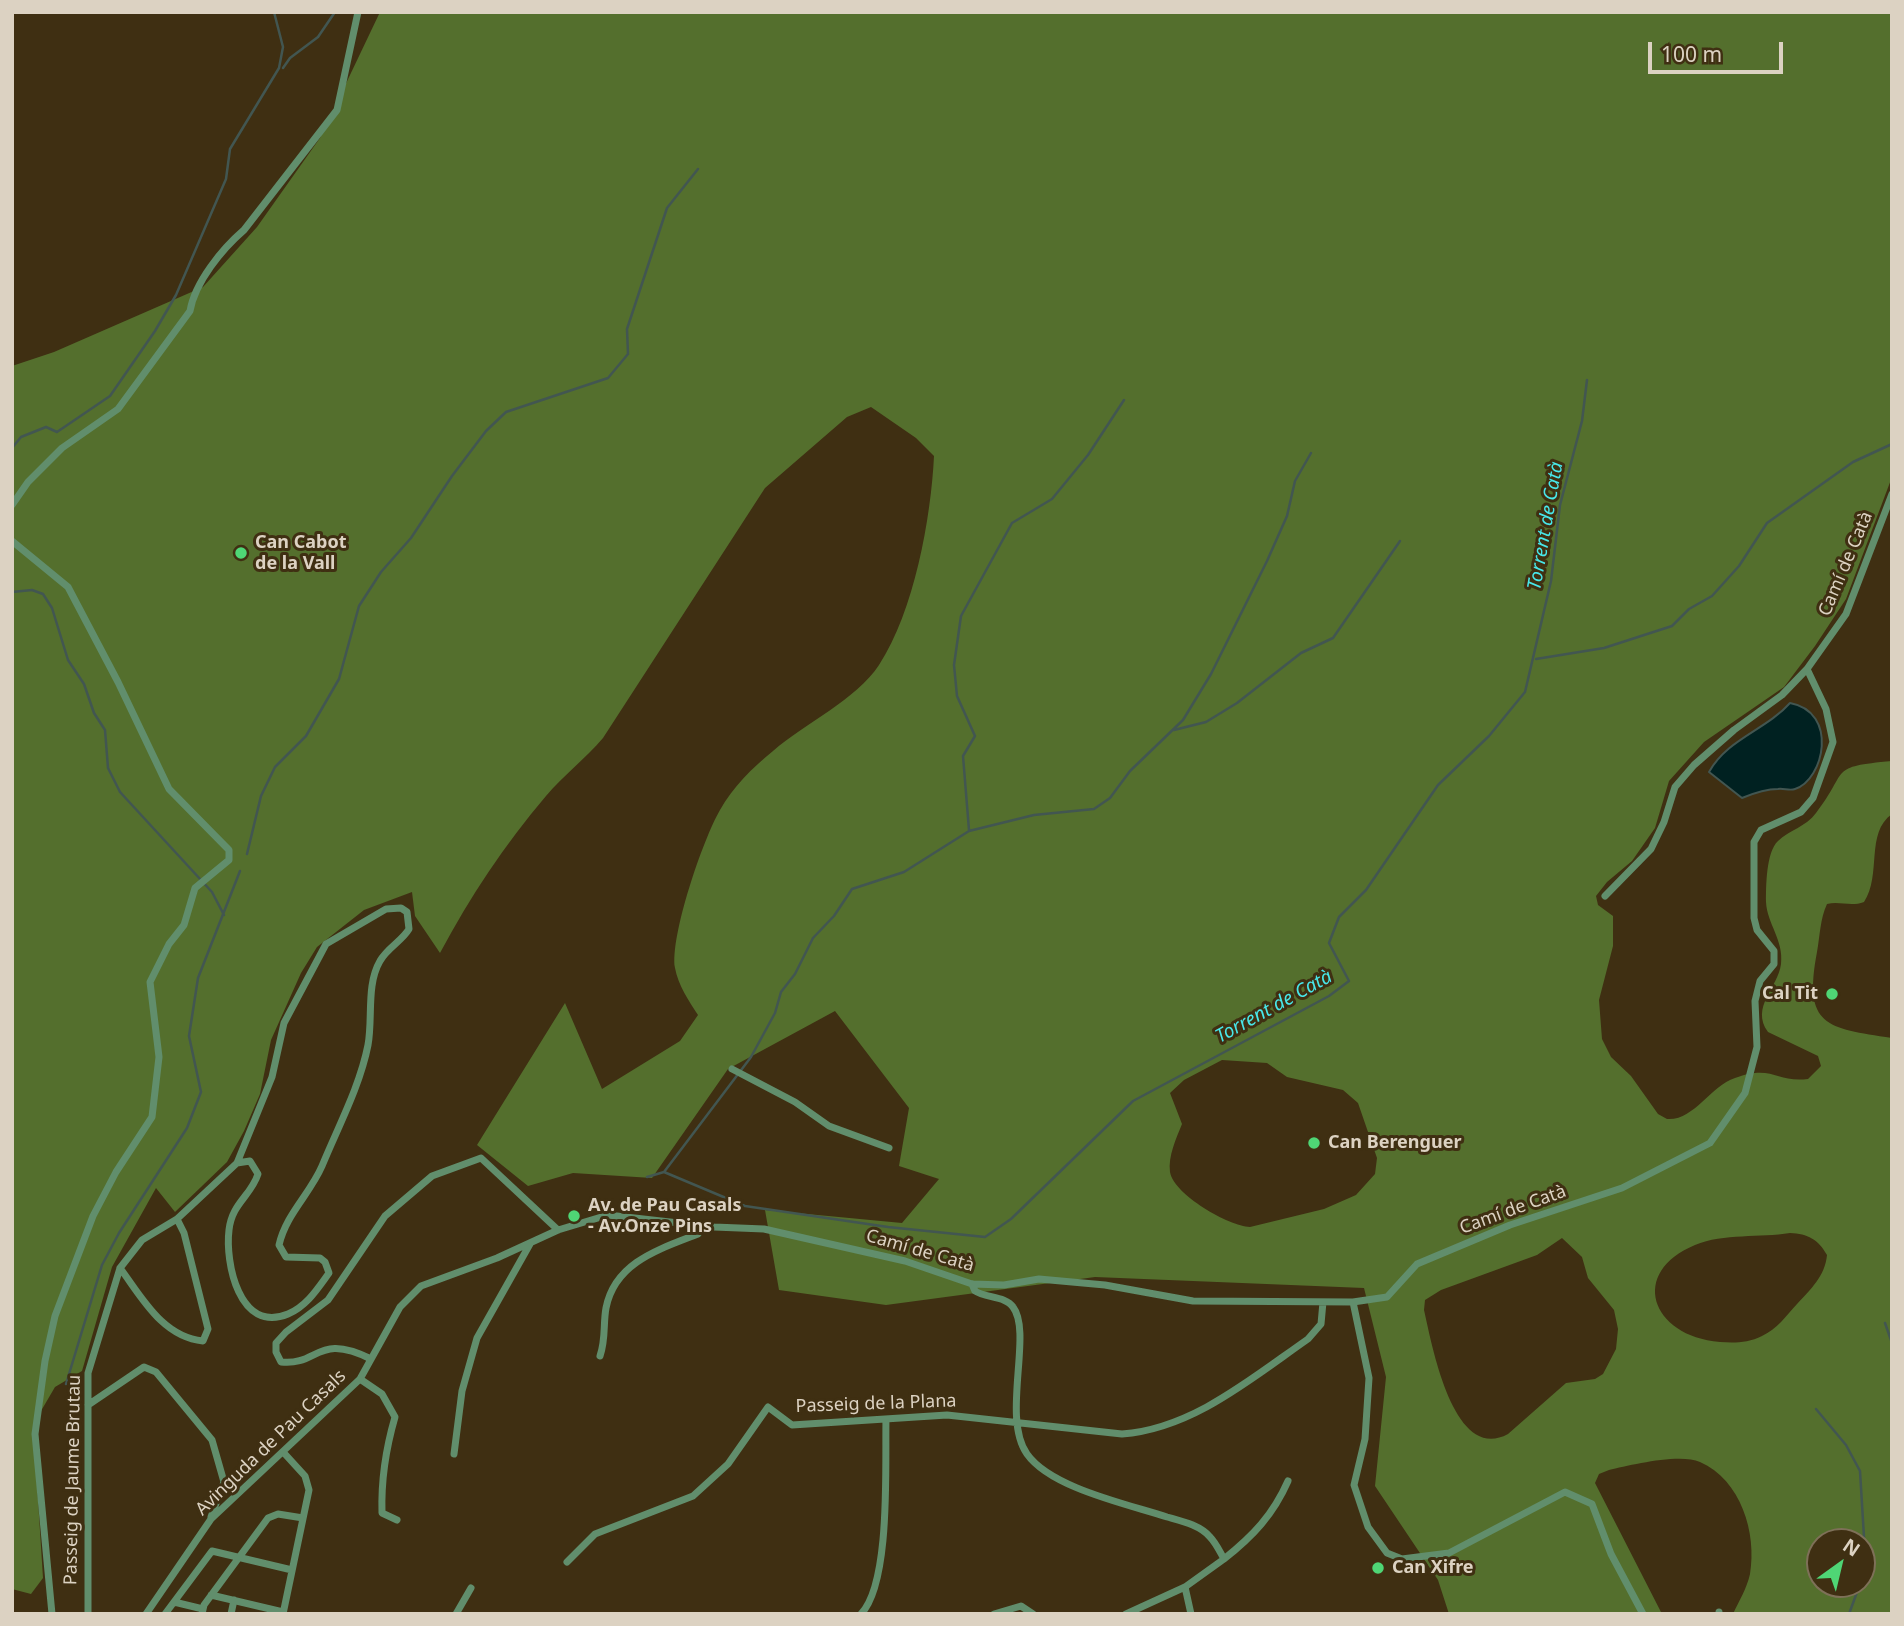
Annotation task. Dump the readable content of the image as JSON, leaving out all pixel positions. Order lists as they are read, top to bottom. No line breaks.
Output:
{"streets":{"street":["Camí de Catà","Passeig de la Plana","Avinguda de Pau Casals","Passeig de Jaume Brutau"]},"crossings":[["Camí de Catà","Passeig de la Plana"],["Camí de Catà","Avinguda de Pau Casals"]],"water":["Torrent de Catà"],"places":["Can Cabot de la Vall","Cal Tit","Can Berenguer","Av. de Pau Casals - Av.Onze Pins","Can Xifre"],"scale_bar":"100 m","north":"top right"}
